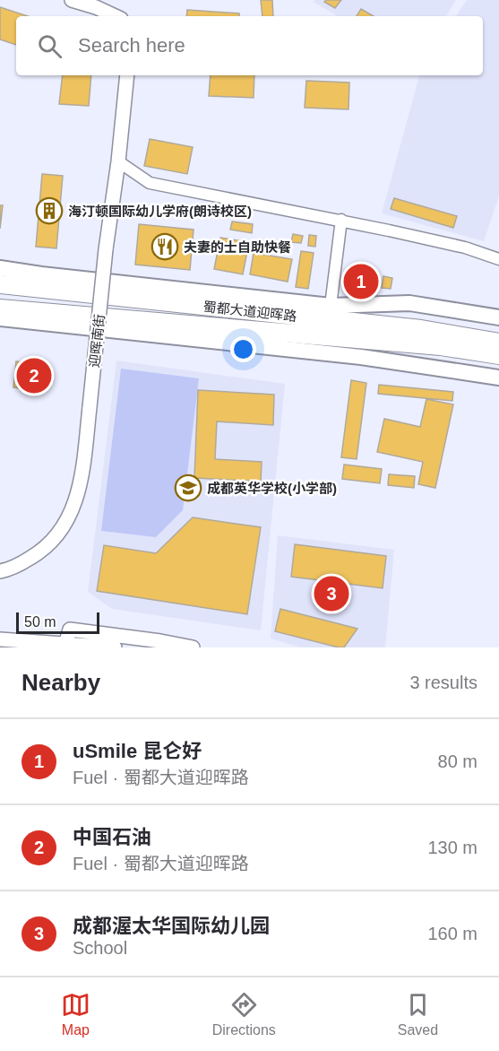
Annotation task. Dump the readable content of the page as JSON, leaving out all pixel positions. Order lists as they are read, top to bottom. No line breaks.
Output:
{"streets":{"highway":["蜀都大道迎晖路"],"street":["迎晖南街"]},"places":{"building":["海汀顿国际幼儿学府(朗诗校区)"],"restaurant":["夫妻的士自助快餐"],"school or university":["成都英华学校(小学部)"]},"scale_bar":"50 m","page":{"search":"Search here","pins":["1","2","3"],"scale":"50 m","heading":["Nearby","3 results"],"list":[{"mark":"1","name":"uSmile 昆仑好","note":"Fuel · 蜀都大道迎晖路","value":"80 m"},{"mark":"2","name":"中国石油","note":"Fuel · 蜀都大道迎晖路","value":"130 m"},{"mark":"3","name":"成都渥太华国际幼儿园","note":"School","value":"160 m"}],"nav":["Map","Directions","Saved"]}}
